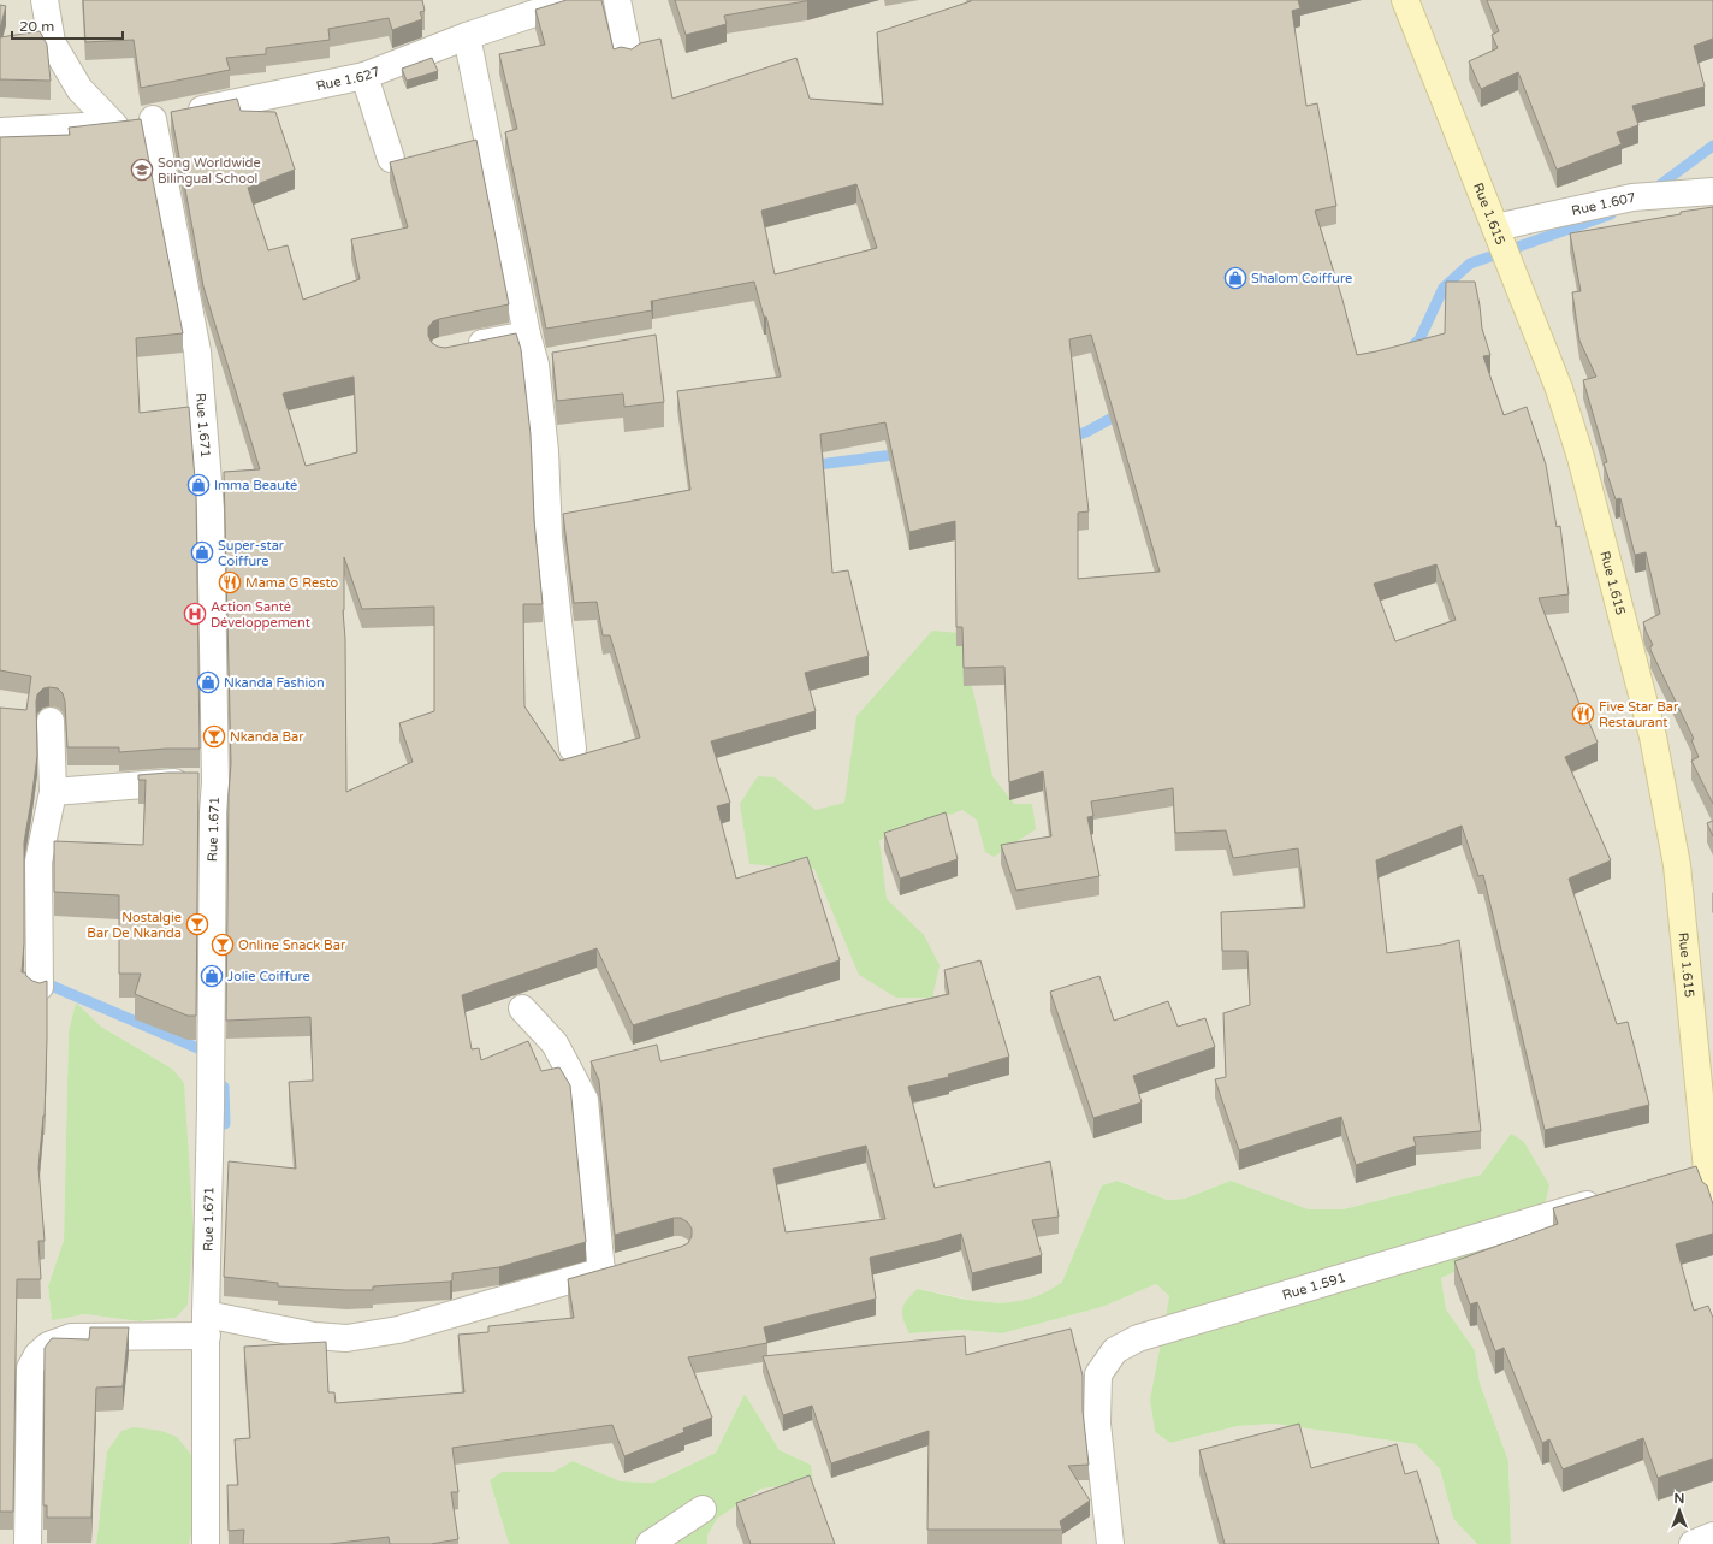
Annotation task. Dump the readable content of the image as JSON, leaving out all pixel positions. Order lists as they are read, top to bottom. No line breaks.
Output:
{"streets":{"street":["Rue 1.627","Rue 1.607","Rue 1.615","Rue 1.671","Rue 1.591"]},"crossings":[["Rue 1.627","Rue 1.671"],["Rue 1.607","Rue 1.615"]],"places":{"school or university":["Song Worldwide Bilingual School"],"shop":["Shalom Coiffure","Imma Beauté","Super-star Coiffure","Nkanda Fashion","Jolie Coiffure"],"restaurant":["Mama G Resto","Five Star Bar Restaurant"],"hospital":["Action Santé Développement"],"bar":["Nkanda Bar","Nostalgie Bar De Nkanda","Online Snack Bar"]},"scale_bar":"20 m","north":"top"}
